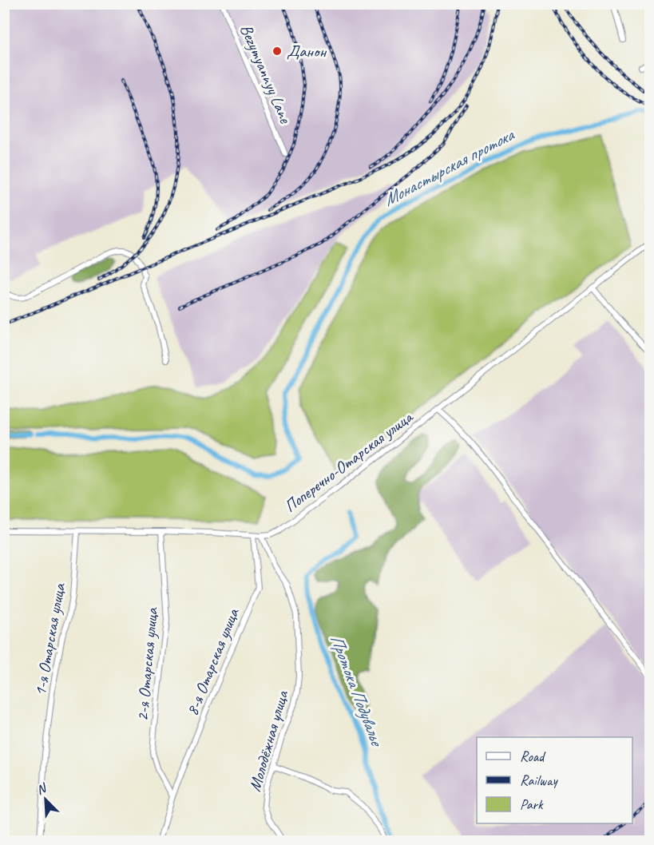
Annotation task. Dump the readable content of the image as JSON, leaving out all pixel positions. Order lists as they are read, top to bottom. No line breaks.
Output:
{"streets":{"street":["Bezymyannyy Lane","Поперечно-Отарская улица","1-я Отарская улица","8-я Отарская улица","2-я Отарская улица","Молодёжная улица"]},"crossings":[["Поперечно-Отарская улица","1-я Отарская улица"],["Поперечно-Отарская улица","8-я Отарская улица"],["Поперечно-Отарская улица","2-я Отарская улица"],["Поперечно-Отарская улица","Молодёжная улица"],["8-я Отарская улица","2-я Отарская улица"]],"water":["Монастырская протока","Протока Подувалье"],"places":["Данон"],"legend":["Road","Railway","Park"],"north":"top left"}
